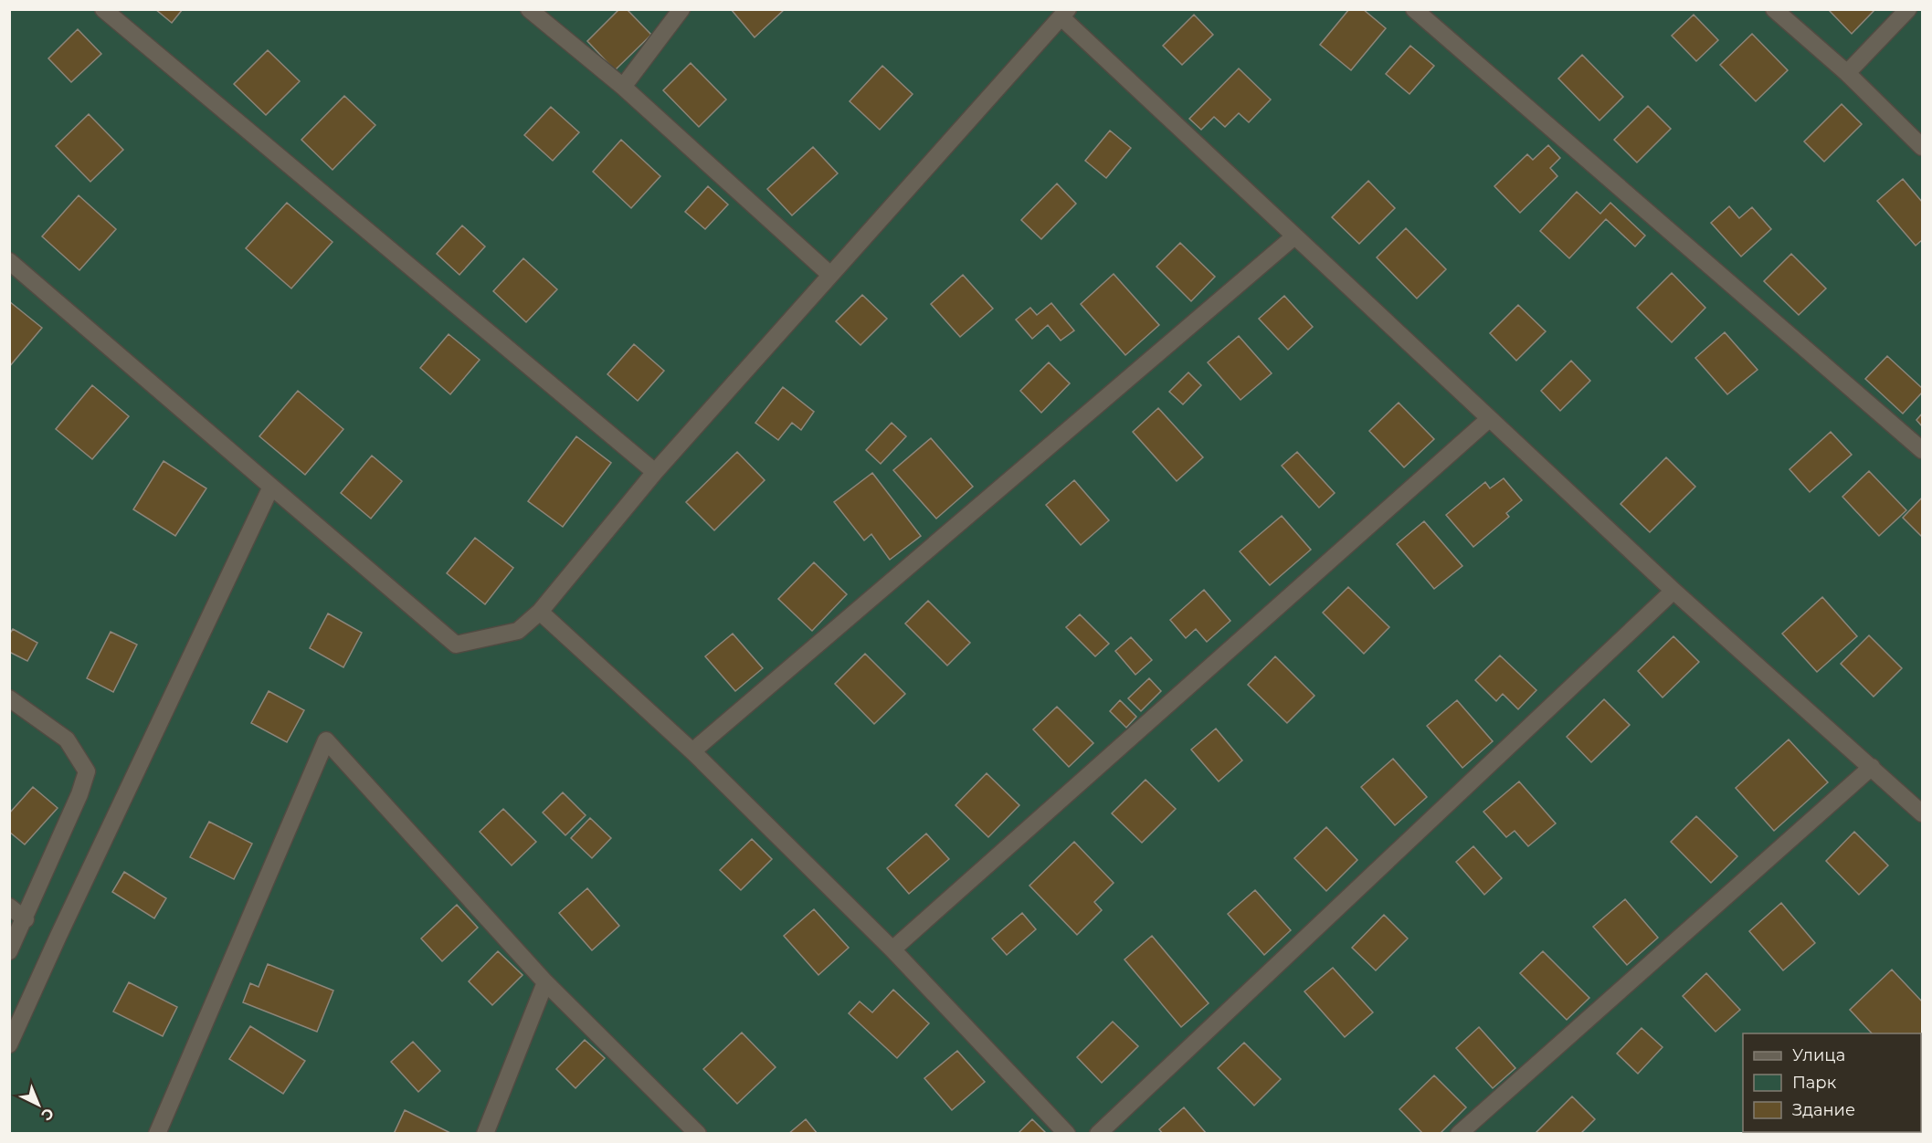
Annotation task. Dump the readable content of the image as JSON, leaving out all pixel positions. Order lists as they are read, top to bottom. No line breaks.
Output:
{"legend":["Улица","Парк","Здание"],"north":"bottom right"}
